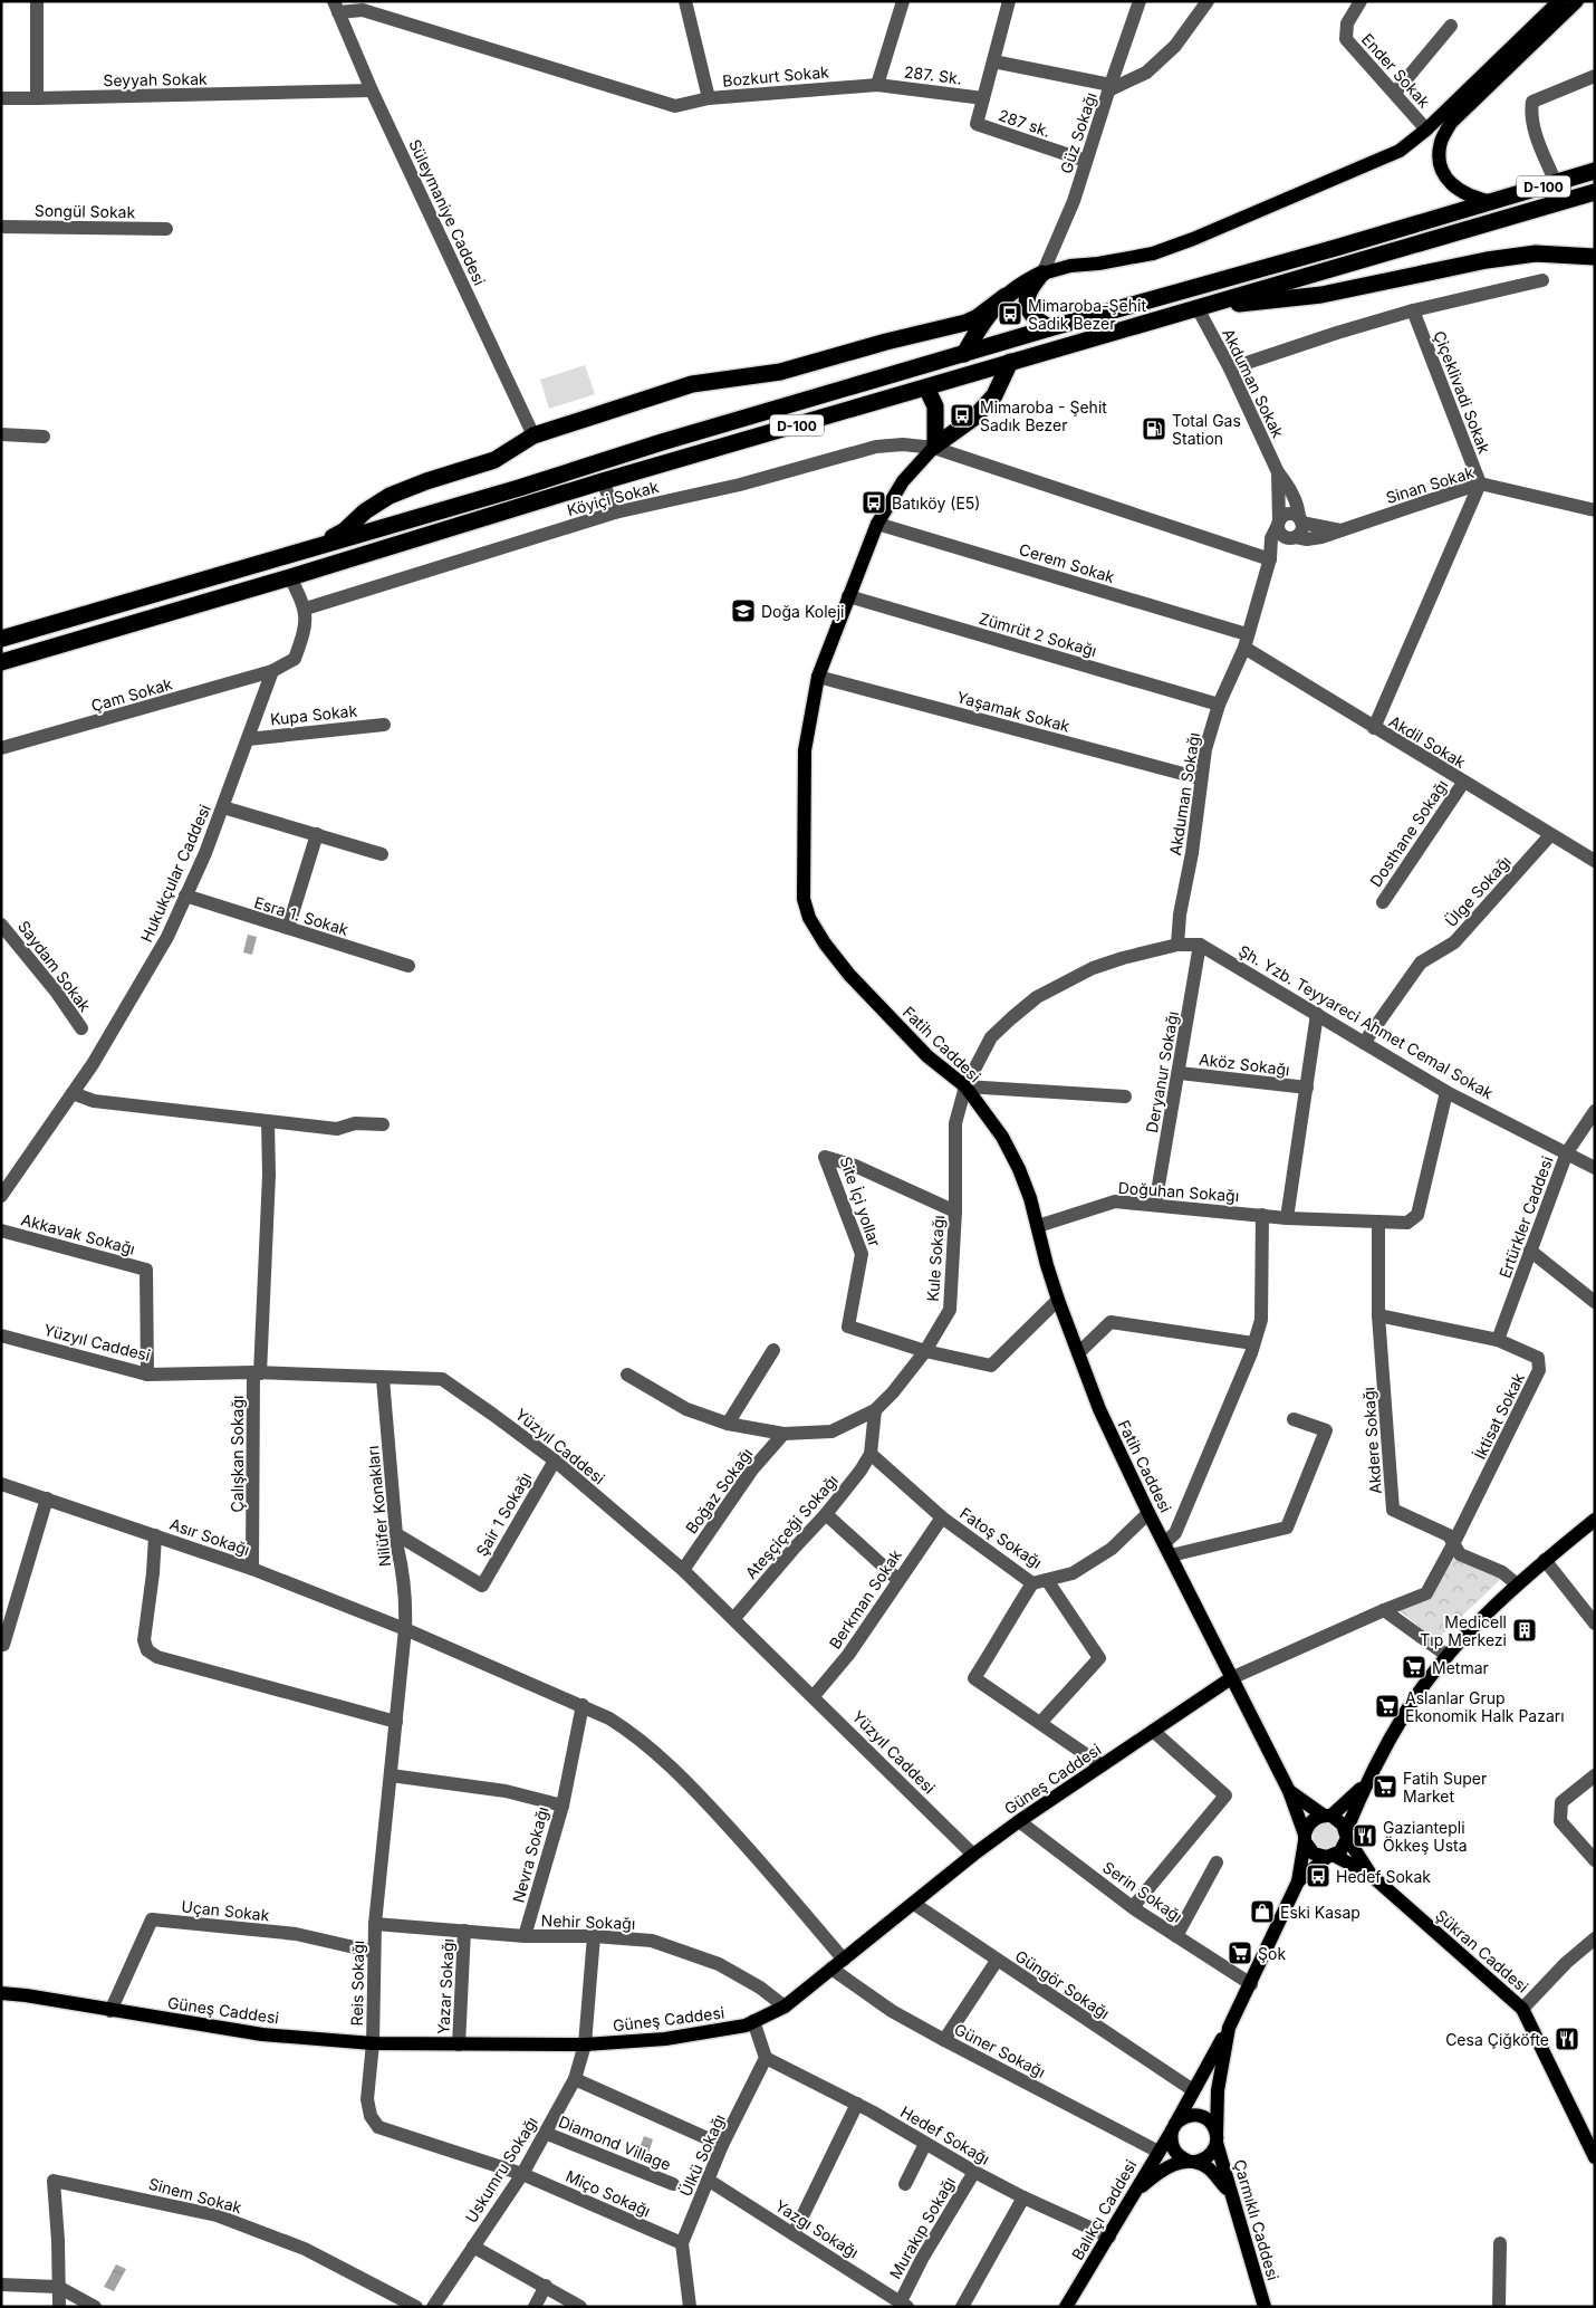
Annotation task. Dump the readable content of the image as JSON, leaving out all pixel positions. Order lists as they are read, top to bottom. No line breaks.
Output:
{"streets":{"highway":["D-100"],"main road":["Fatih Caddesi","Güneş Caddesi","Şükran Caddesi","Balıkçı Caddesi","Çarmıklı Caddesi"],"street":["Ender Sokak","287. Sk.","Bozkurt Sokak","Seyyah Sokak","287 sk.","Güz Sokağı","Songül Sokak","Süleymaniye Caddesi","Akduman Sokak","Çiçeklivadi Sokak","Sinan Sokak","Köyiçi Sokak","Cerem Sokak","Zümrüt 2 Sokağı","Çam Sokak","Yaşamak Sokak","Kupa Sokak","Akdil Sokak","Akduman Sokağı","Dosthane Sokağı","Hukukçular Caddesi","Ülge Sokağı","Esra 1. Sokak","Saydam Sokak","Şh. Yzb. Teyyareci Ahmet Cemal Sokak","Aköz Sokağı","Deryanur Sokağı","Doğuhan Sokağı","Site İçi yollar","Ertürkler Caddesi","Akkavak Sokağı","Kule Sokağı","Yüzyıl Caddesi","İktisat Sokak","Akdere Sokağı","Çalışkan Sokağı","Boğaz Sokağı","Nilüfer Konakları","Şair 1 Sokağı","Ateşçiçeği Sokağı","Asır Sokağı","Fatoş Sokağı","Berkman Sokak","Nevra Sokağı","Serin Sokağı","Uçan Sokak","Nehir Sokağı","Reis Sokağı","Güngör Sokağı","Yazar Sokağı","Güner Sokağı","Hedef Sokağı","Diamond Village","Ülkü Sokağı","Uskumru Sokağı","Miço Sokağı","Sinem Sokak","Murakıp Sokağı","Yazgı Sokağı"]},"crossings":[["287. Sk.","Bozkurt Sokak"],["287. Sk.","287 sk."],["Seyyah Sokak","Süleymaniye Caddesi"],["287 sk.","Güz Sokağı"],["D-100","Akduman Sokak"],["Akduman Sokak","Sinan Sokak"],["Akduman Sokak","Akduman Sokağı"],["Çiçeklivadi Sokak","Sinan Sokak"],["Sinan Sokak","Akduman Sokağı"],["Köyiçi Sokak","Akduman Sokağı"],["Köyiçi Sokak","Fatih Caddesi"],["Cerem Sokak","Akdil Sokak"],["Cerem Sokak","Akduman Sokağı"],["Cerem Sokak","Fatih Caddesi"],["Zümrüt 2 Sokağı","Akduman Sokağı"],["Zümrüt 2 Sokağı","Fatih Caddesi"],["Çam Sokak","Hukukçular Caddesi"],["Yaşamak Sokak","Akduman Sokağı"],["Yaşamak Sokak","Fatih Caddesi"],["Kupa Sokak","Hukukçular Caddesi"],["Akdil Sokak","Akduman Sokağı"],["Akdil Sokak","Dosthane Sokağı"],["Akdil Sokak","Ülge Sokağı"],["Akduman Sokağı","Kule Sokağı"],["Hukukçular Caddesi","Esra 1. Sokak"],["Ülge Sokağı","Şh. Yzb. Teyyareci Ahmet Cemal Sokak"],["Şh. Yzb. Teyyareci Ahmet Cemal Sokak","Deryanur Sokağı"],["Şh. Yzb. Teyyareci Ahmet Cemal Sokak","Doğuhan Sokağı"],["Şh. Yzb. Teyyareci Ahmet Cemal Sokak","Ertürkler Caddesi"],["Fatih Caddesi","Doğuhan Sokağı"],["Fatih Caddesi","Kule Sokağı"],["Fatih Caddesi","İktisat Sokak"],["Fatih Caddesi","Fatoş Sokağı"],["Fatih Caddesi","Güneş Caddesi"],["Aköz Sokağı","Deryanur Sokağı"],["Deryanur Sokağı","Doğuhan Sokağı"],["Doğuhan Sokağı","Akdere Sokağı"],["Site İçi yollar","Kule Sokağı"],["Ertürkler Caddesi","İktisat Sokak"],["Akkavak Sokağı","Yüzyıl Caddesi"],["Kule Sokağı","Boğaz Sokağı"],["Yüzyıl Caddesi","Çalışkan Sokağı"],["Yüzyıl Caddesi","Boğaz Sokağı"],["Yüzyıl Caddesi","Nilüfer Konakları"],["Yüzyıl Caddesi","Şair 1 Sokağı"],["Yüzyıl Caddesi","Ateşçiçeği Sokağı"],["Yüzyıl Caddesi","Berkman Sokak"],["Yüzyıl Caddesi","Güneş Caddesi"],["İktisat Sokak","Akdere Sokağı"],["İktisat Sokak","Güneş Caddesi"],["Çalışkan Sokağı","Asır Sokağı"],["Nilüfer Konakları","Şair 1 Sokağı"],["Nilüfer Konakları","Asır Sokağı"],["Nilüfer Konakları","Nevra Sokağı"],["Nilüfer Konakları","Reis Sokağı"],["Ateşçiçeği Sokağı","Fatoş Sokağı"],["Asır Sokağı","Güneş Caddesi"],["Fatoş Sokağı","Berkman Sokak"],["Güneş Caddesi","Serin Sokağı"],["Güneş Caddesi","Uçan Sokak"],["Güneş Caddesi","Nehir Sokağı"],["Güneş Caddesi","Reis Sokağı"],["Güneş Caddesi","Güngör Sokağı"],["Güneş Caddesi","Yazar Sokağı"],["Güneş Caddesi","Güner Sokağı"],["Güneş Caddesi","Uskumru Sokağı"],["Nevra Sokağı","Nehir Sokağı"],["Nevra Sokağı","Reis Sokağı"],["Serin Sokağı","Çarmıklı Caddesi"],["Uçan Sokak","Reis Sokağı"],["Nehir Sokağı","Reis Sokağı"],["Nehir Sokağı","Yazar Sokağı"],["Nehir Sokağı","Uskumru Sokağı"],["Reis Sokağı","Uskumru Sokağı"],["Reis Sokağı","Miço Sokağı"],["Güngör Sokağı","Balıkçı Caddesi"],["Güner Sokağı","Balıkçı Caddesi"],["Hedef Sokağı","Ülkü Sokağı"],["Hedef Sokağı","Balıkçı Caddesi"],["Hedef Sokağı","Murakıp Sokağı"],["Diamond Village","Uskumru Sokağı"],["Ülkü Sokağı","Miço Sokağı"],["Ülkü Sokağı","Yazgı Sokağı"],["Uskumru Sokağı","Miço Sokağı"],["Balıkçı Caddesi","Çarmıklı Caddesi"],["Murakıp Sokağı","Yazgı Sokağı"]],"places":{"bus stop":["Mimaroba-Şehit Sadık Bezer","Mimaroba - Şehit Sadık Bezer","Batıköy (E5)","Hedef Sokak"],"fuel station":["Total Gas Station"],"school or university":["Doğa Koleji"],"building":["Medicell Tıp Merkezi"],"supermarket":["Metmar","Aslanlar Grup Ekonomik Halk Pazarı","Fatih Super Market","Şok"],"restaurant":["Gaziantepli Ökkeş Usta","Cesa Çiğköfte"],"shop":["Eski Kasap"]}}
